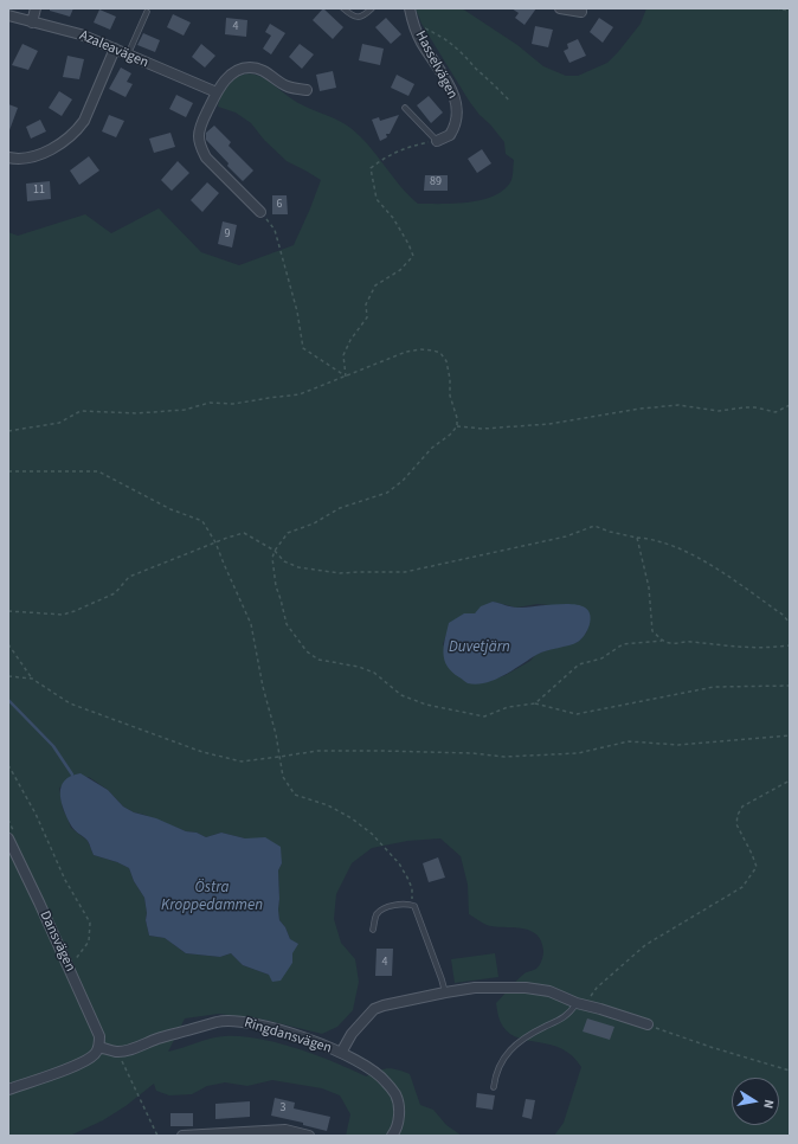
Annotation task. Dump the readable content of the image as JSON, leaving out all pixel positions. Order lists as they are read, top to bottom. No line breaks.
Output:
{"streets":{"street":["Azaleavägen","Hasselvägen","Dansvägen","Ringdansvägen"]},"water":["Duvetjärn","Östra Kroppedammen"],"house_numbers":["4","89","11","6","9","4","3"],"north":"right"}
